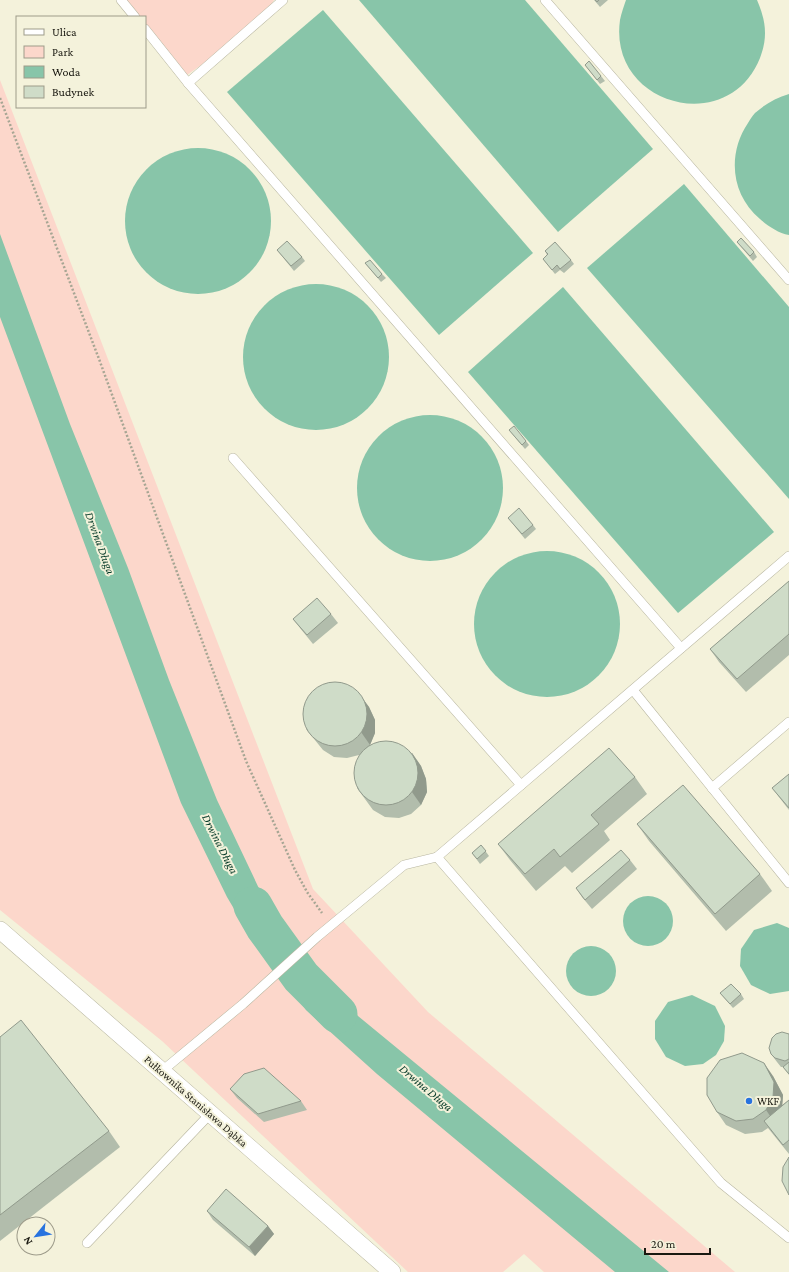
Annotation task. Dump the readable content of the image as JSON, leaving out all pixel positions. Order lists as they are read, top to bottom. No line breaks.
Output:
{"streets":{"street":["Pułkownika Stanisława Dąbka"]},"water":["Drwina Długa"],"places":["WKF"],"legend":["Ulica","Park","Woda","Budynek"],"scale_bar":"20 m","north":"bottom left"}
